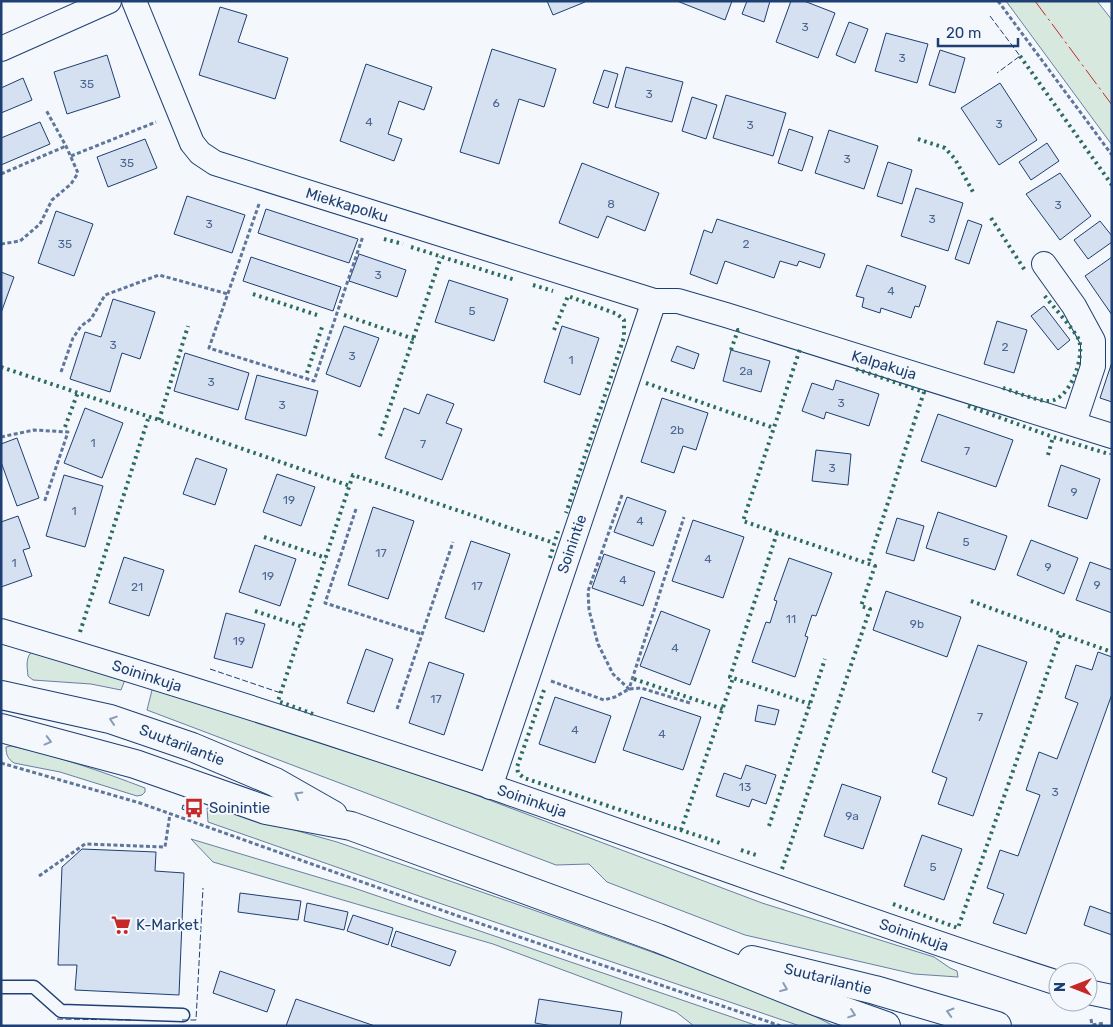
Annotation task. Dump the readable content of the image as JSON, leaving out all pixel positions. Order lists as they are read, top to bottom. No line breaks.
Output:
{"streets":{"main road":["Suutarilantie"],"street":["Miekkapolku","Kalpakuja","Soinintie","Soininkuja"]},"crossings":[["Miekkapolku","Kalpakuja"],["Miekkapolku","Soinintie"],["Kalpakuja","Soinintie"],["Soinintie","Soininkuja"]],"places":{"bus stop":["Soinintie"],"supermarket":["K-Market"]},"house_numbers":["3","3","35","3","6","4","3","3","3","35","8","3","3","3","35","2","3","4","5","3","2","3","1","2a","3","3","3","2b","1","7","7","3","9","19","1","4","5","17","4","1","9","19","4","9","17","21","11","9b","19","4","17","7","4","4","13","3","9a","5"],"scale_bar":"20 m","north":"left"}
